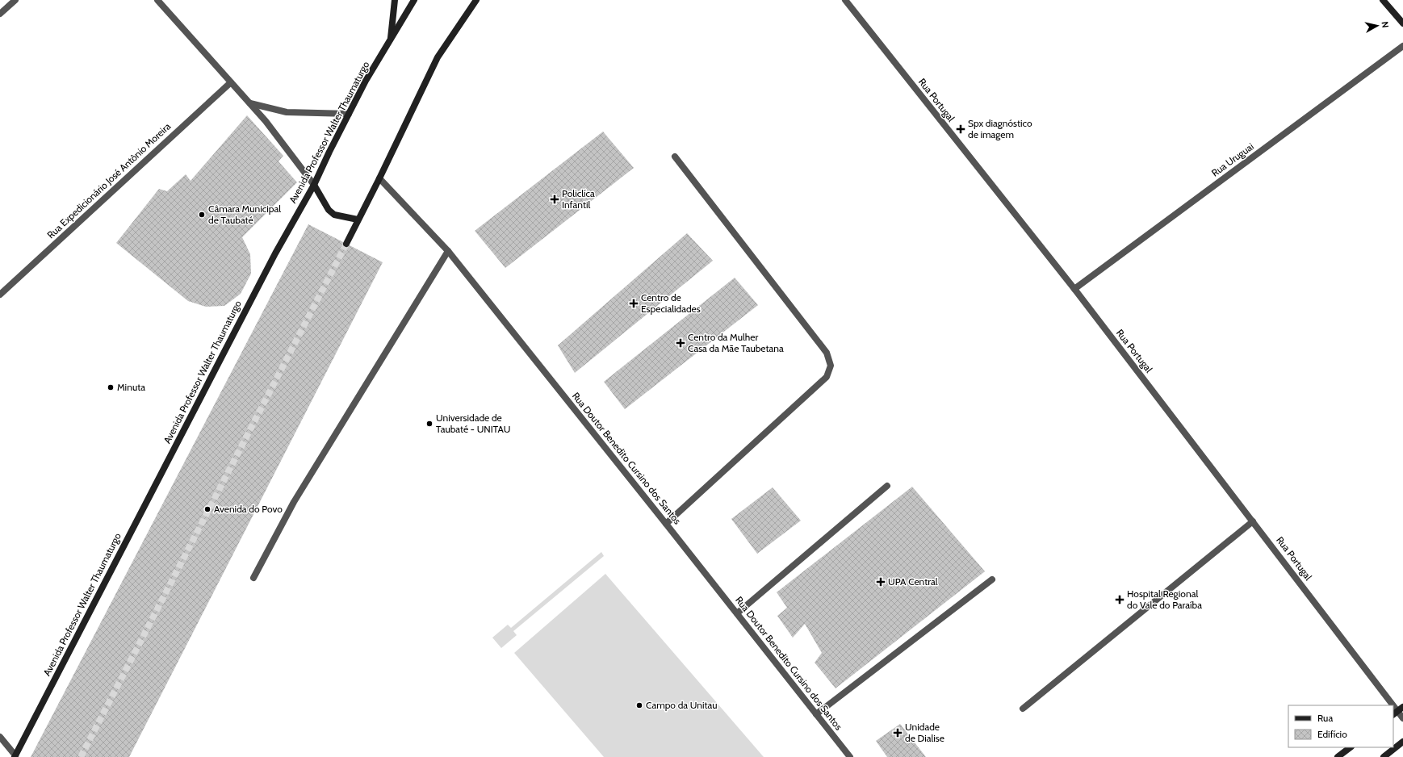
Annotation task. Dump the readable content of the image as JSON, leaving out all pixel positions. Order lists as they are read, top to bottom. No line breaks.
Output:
{"streets":{"main road":["Avenida Professor Walter Thaumaturgo"],"street":["Rua Portugal","Rua Uruguai","Rua Expedicionário José Antônio Moreira","Rua Doutor Benedito Cursino dos Santos"]},"crossings":[["Rua Portugal","Rua Uruguai"]],"places":{"health":["Spx diagnóstico de imagem","Policlíca Infantil","Centro de Especialidades","Centro da Mulher Casa da Mãe Taubetana","UPA Central","Hospital Regional do Vale do Paraíba","Unidade de Dialise"],"other":["Câmara Municipal de Taubaté","Minuta","Universidade de Taubaté - UNITAU","Avenida do Povo","Campo da Unitau"]},"legend":["Rua","Edifício"],"north":"right"}
